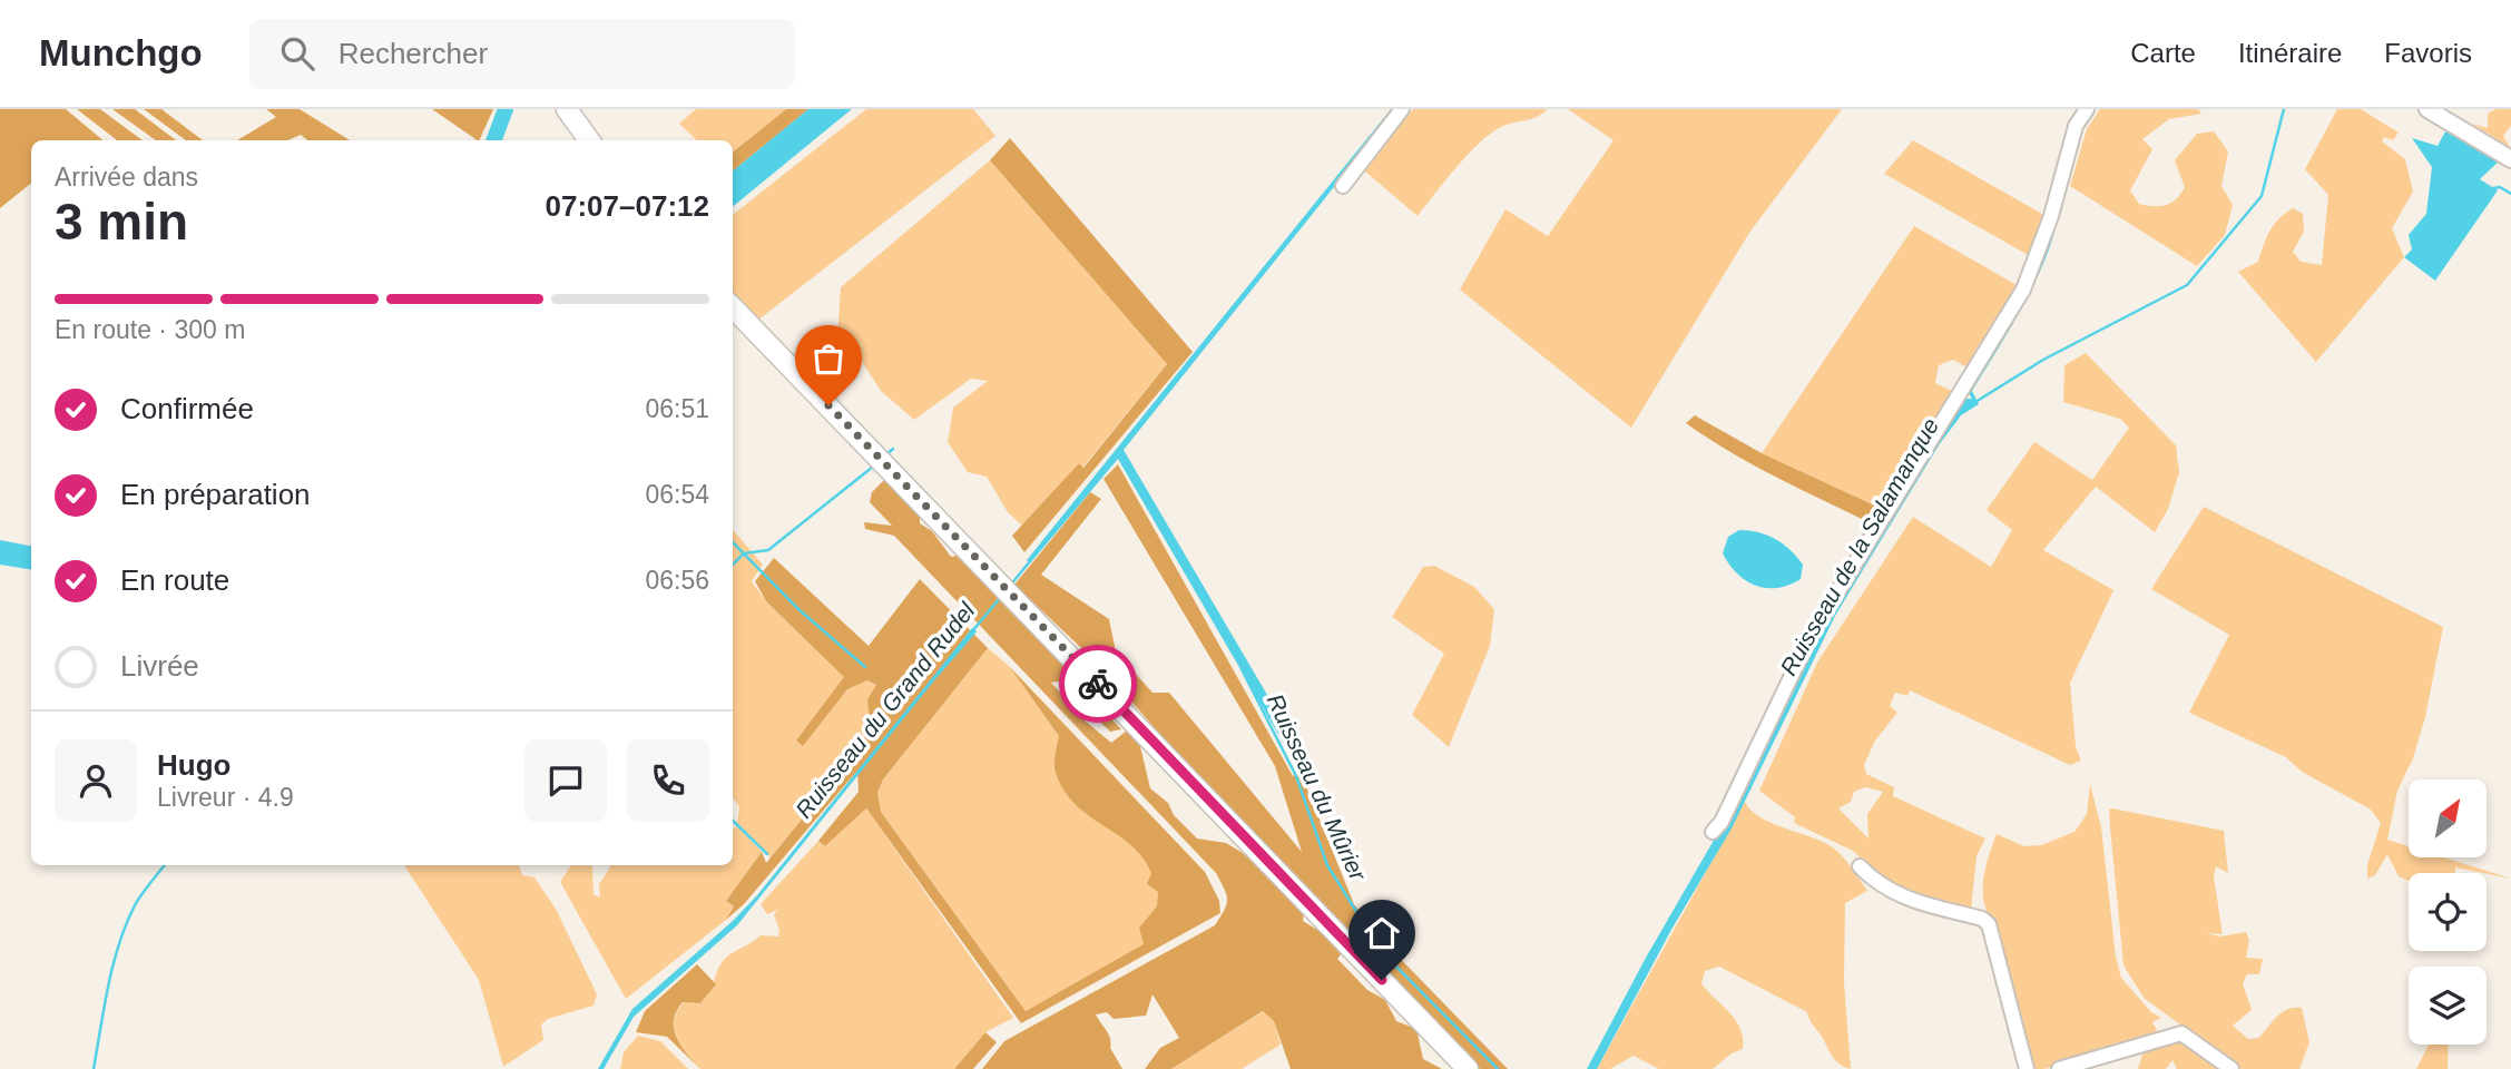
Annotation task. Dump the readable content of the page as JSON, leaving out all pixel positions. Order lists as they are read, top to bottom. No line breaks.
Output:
{"water":["Ruisseau de la Salamanque","Ruisseau du Grand Rudel","Ruisseau du Mûrier"],"north":"top right","page":{"header":"Munchgo","search":"Rechercher","nav":["Carte","Itinéraire","Favoris"],"heading":["3 min","Arrivée dans","07:07–07:12"],"panel":["Hugo","Livreur · 4.9"],"bar":"En route · 300 m","list":[["Confirmée","06:51"],["En préparation","06:54"],["En route","06:56"],"Livrée"]}}
